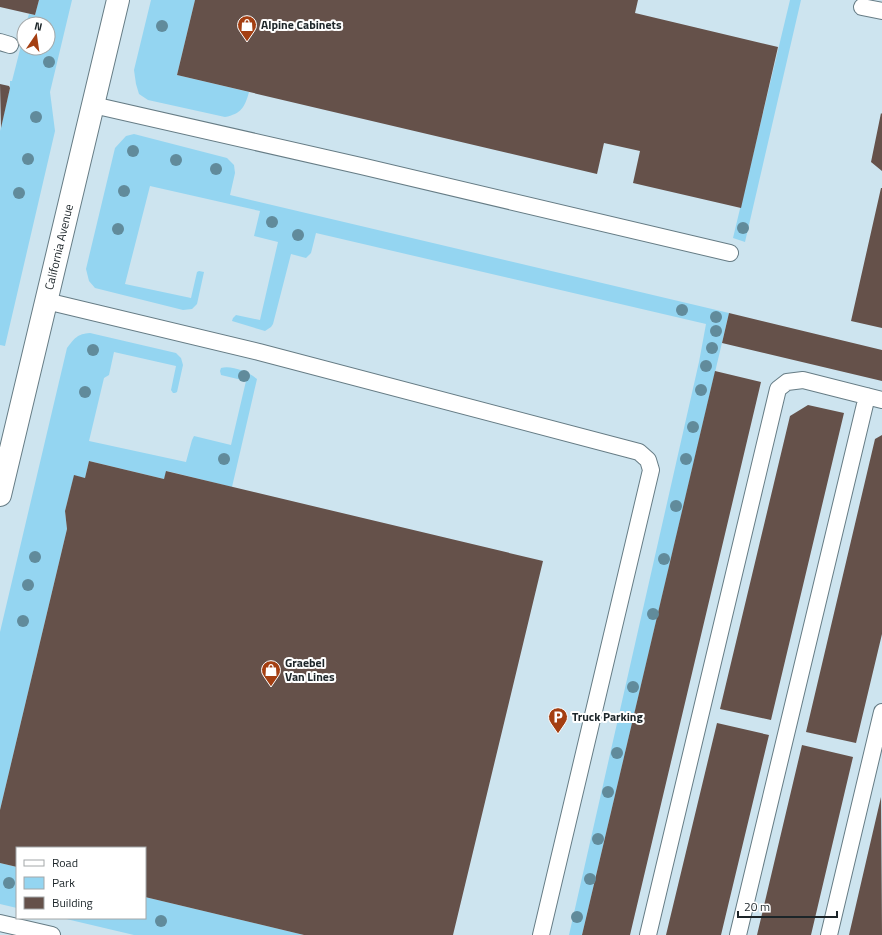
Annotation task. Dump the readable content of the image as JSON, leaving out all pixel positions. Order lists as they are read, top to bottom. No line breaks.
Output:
{"streets":{"main road":["California Avenue"]},"places":{"shop":["Alpine Cabinets","Graebel Van Lines"],"parking":["Truck Parking"]},"legend":["Road","Park","Building"],"scale_bar":"20 m","north":"top"}
